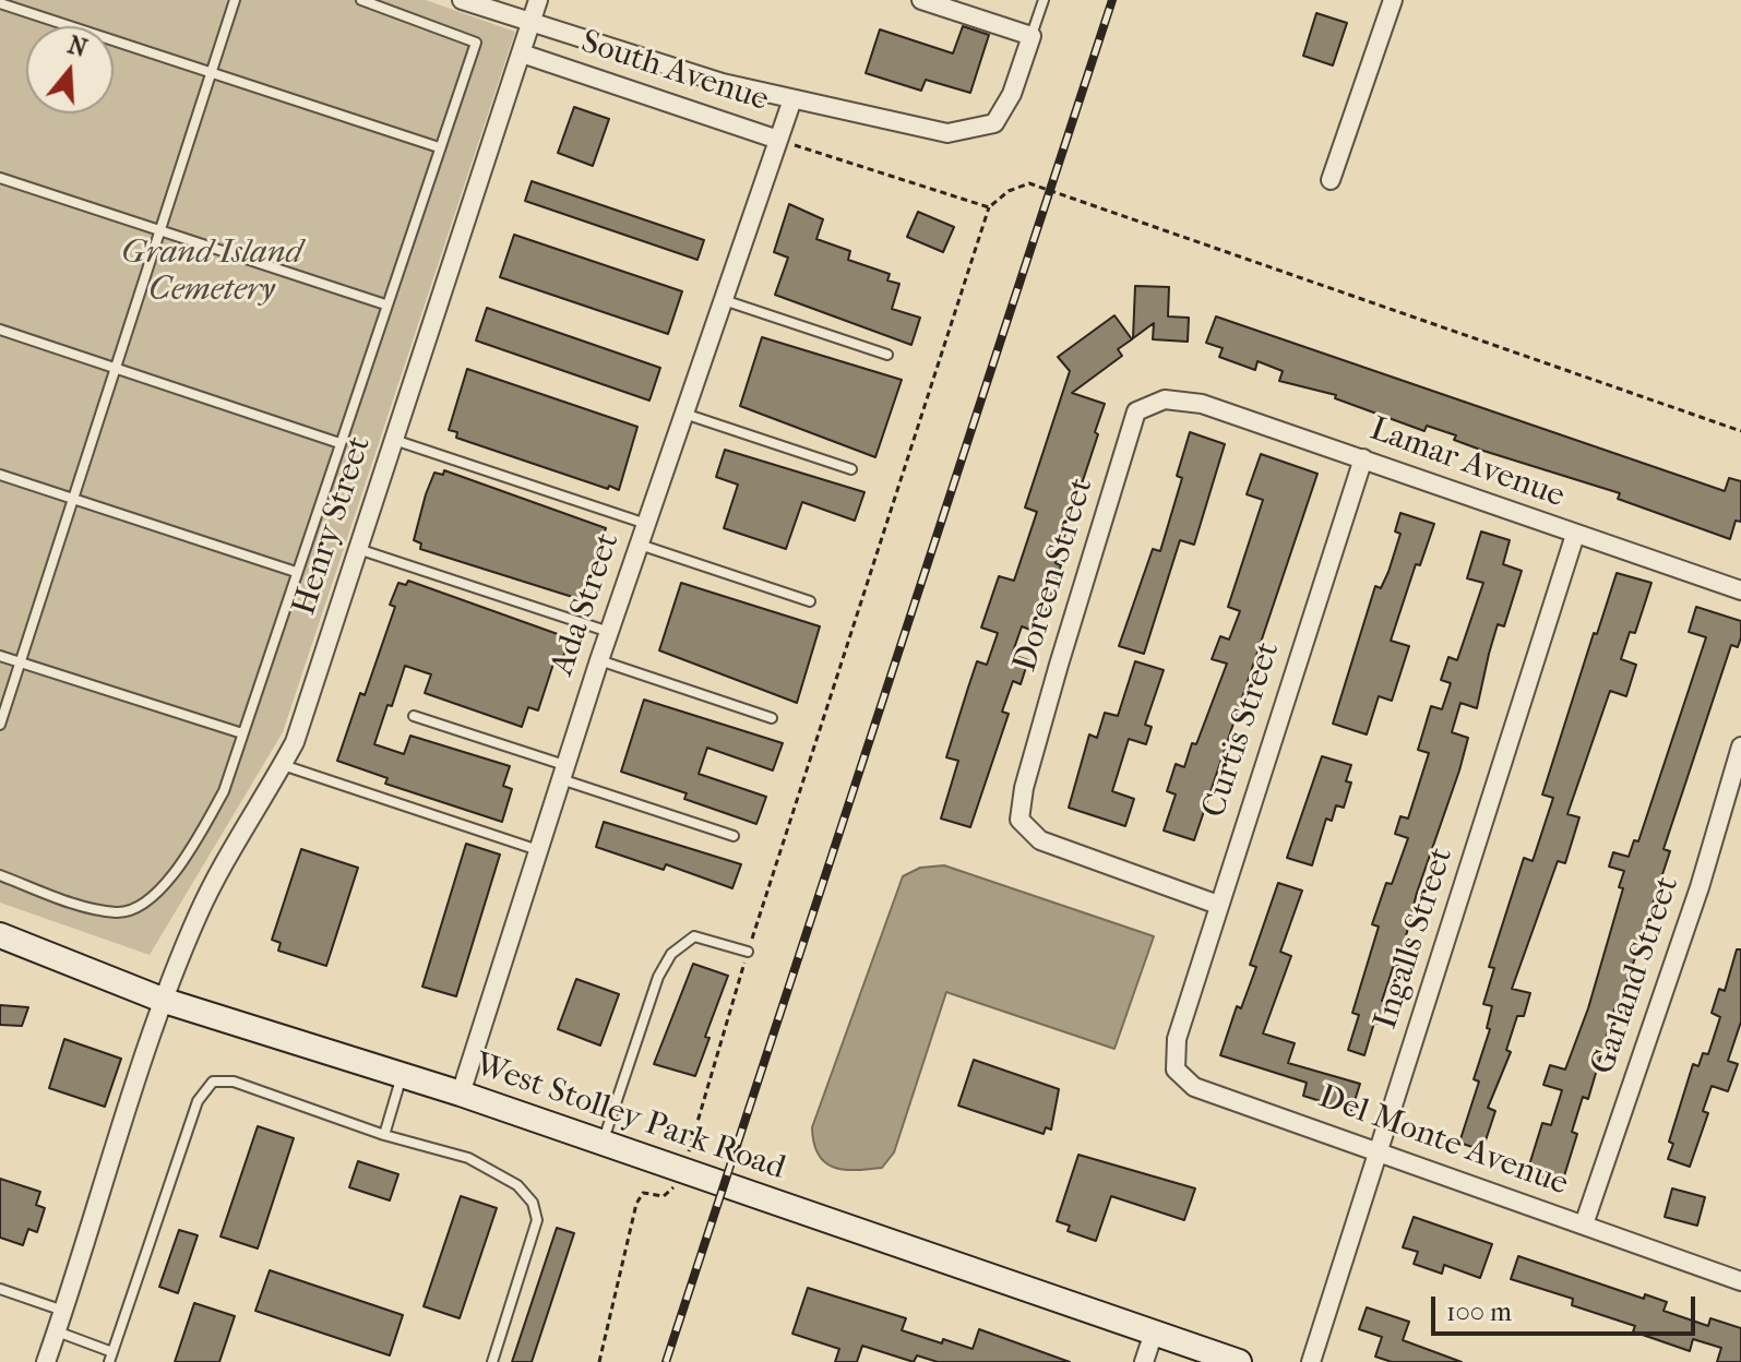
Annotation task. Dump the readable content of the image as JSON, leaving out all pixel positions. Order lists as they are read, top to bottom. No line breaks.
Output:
{"streets":{"main road":["West Stolley Park Road"],"street":["South Avenue","Lamar Avenue","Henry Street","Doreen Street","Ada Street","Curtis Street","Ingalls Street","Garland Street","Del Monte Avenue"]},"crossings":[["South Avenue","Henry Street"],["South Avenue","Ada Street"],["Lamar Avenue","Doreen Street"],["Lamar Avenue","Curtis Street"],["Lamar Avenue","Ingalls Street"],["Henry Street","West Stolley Park Road"],["Doreen Street","Curtis Street"],["Ada Street","West Stolley Park Road"],["Curtis Street","Del Monte Avenue"],["Ingalls Street","Del Monte Avenue"],["Garland Street","Del Monte Avenue"]],"parks":["Grand Island Cemetery"],"scale_bar":"100 m","north":"top"}
